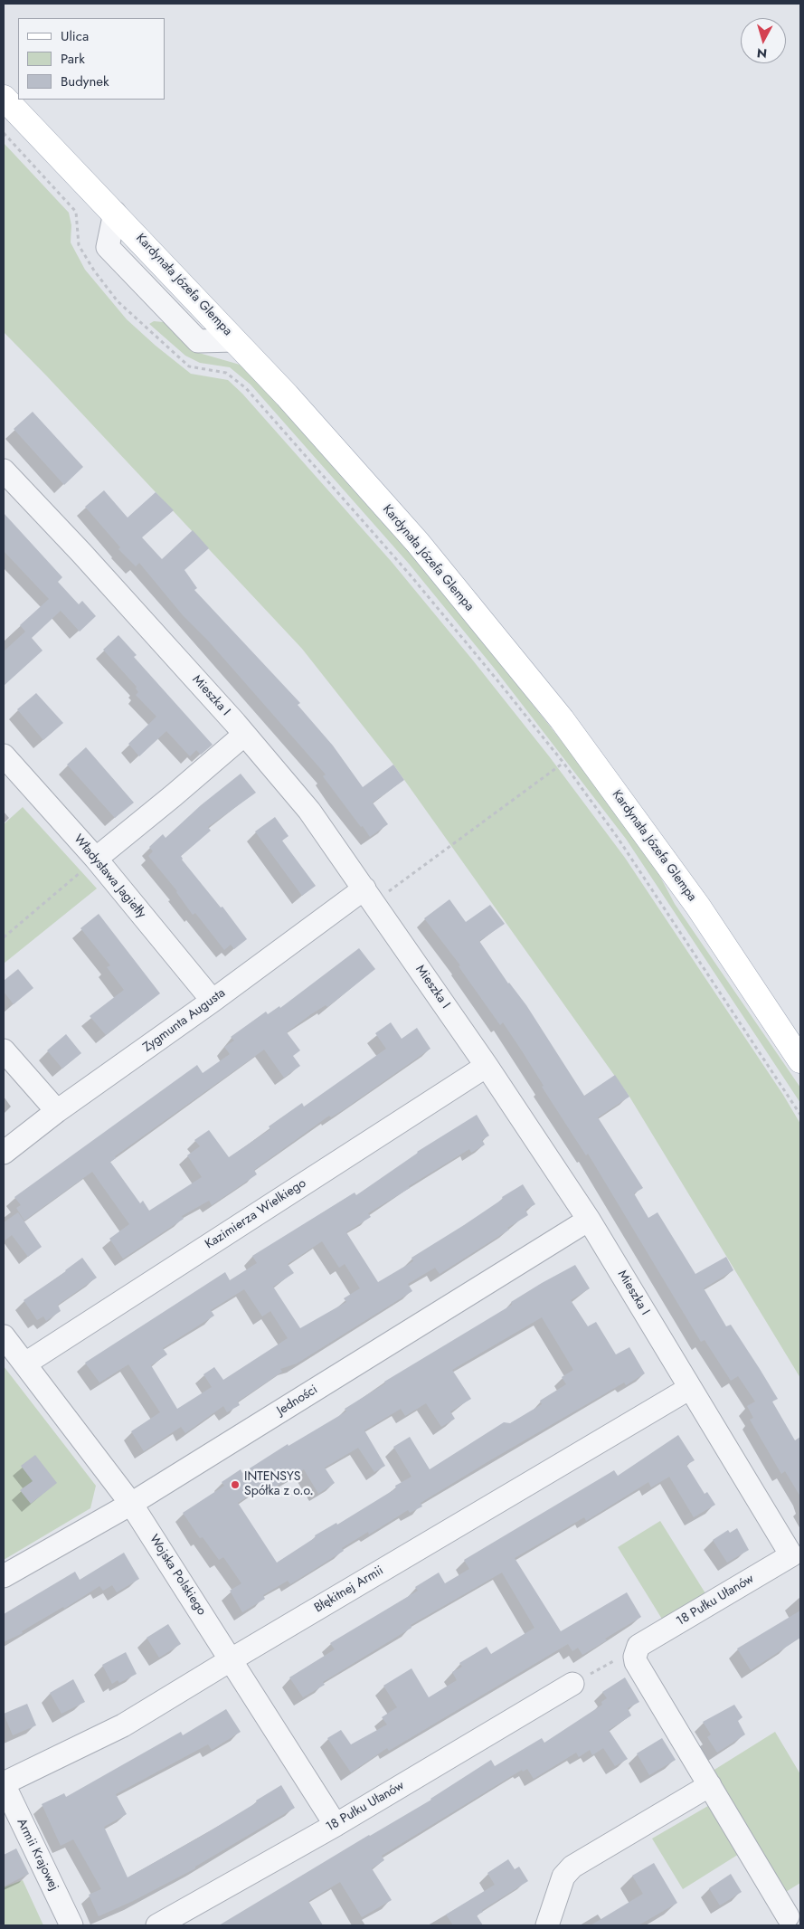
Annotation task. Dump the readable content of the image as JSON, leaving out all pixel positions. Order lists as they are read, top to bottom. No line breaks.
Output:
{"streets":{"main road":["Kardynała Józefa Glempa"],"street":["Mieszka I","Władysława Jagiełły","Zygmunta Augusta","Kazimierza Wielkiego","Jedności","Wojska Polskiego","Błękitnej Armii","18 Pułku Ułanów","Armii Krajowej"]},"crossings":[["Mieszka I","Zygmunta Augusta"],["Mieszka I","Kazimierza Wielkiego"],["Mieszka I","Jedności"],["Mieszka I","Błękitnej Armii"],["Mieszka I","18 Pułku Ułanów"],["Władysława Jagiełły","Zygmunta Augusta"],["Kazimierza Wielkiego","Wojska Polskiego"],["Jedności","Wojska Polskiego"],["Wojska Polskiego","Błękitnej Armii"],["Wojska Polskiego","18 Pułku Ułanów"],["Błękitnej Armii","Armii Krajowej"]],"places":["INTENSYS Spółka z o.o."],"legend":["Ulica","Park","Budynek"],"north":"bottom"}
